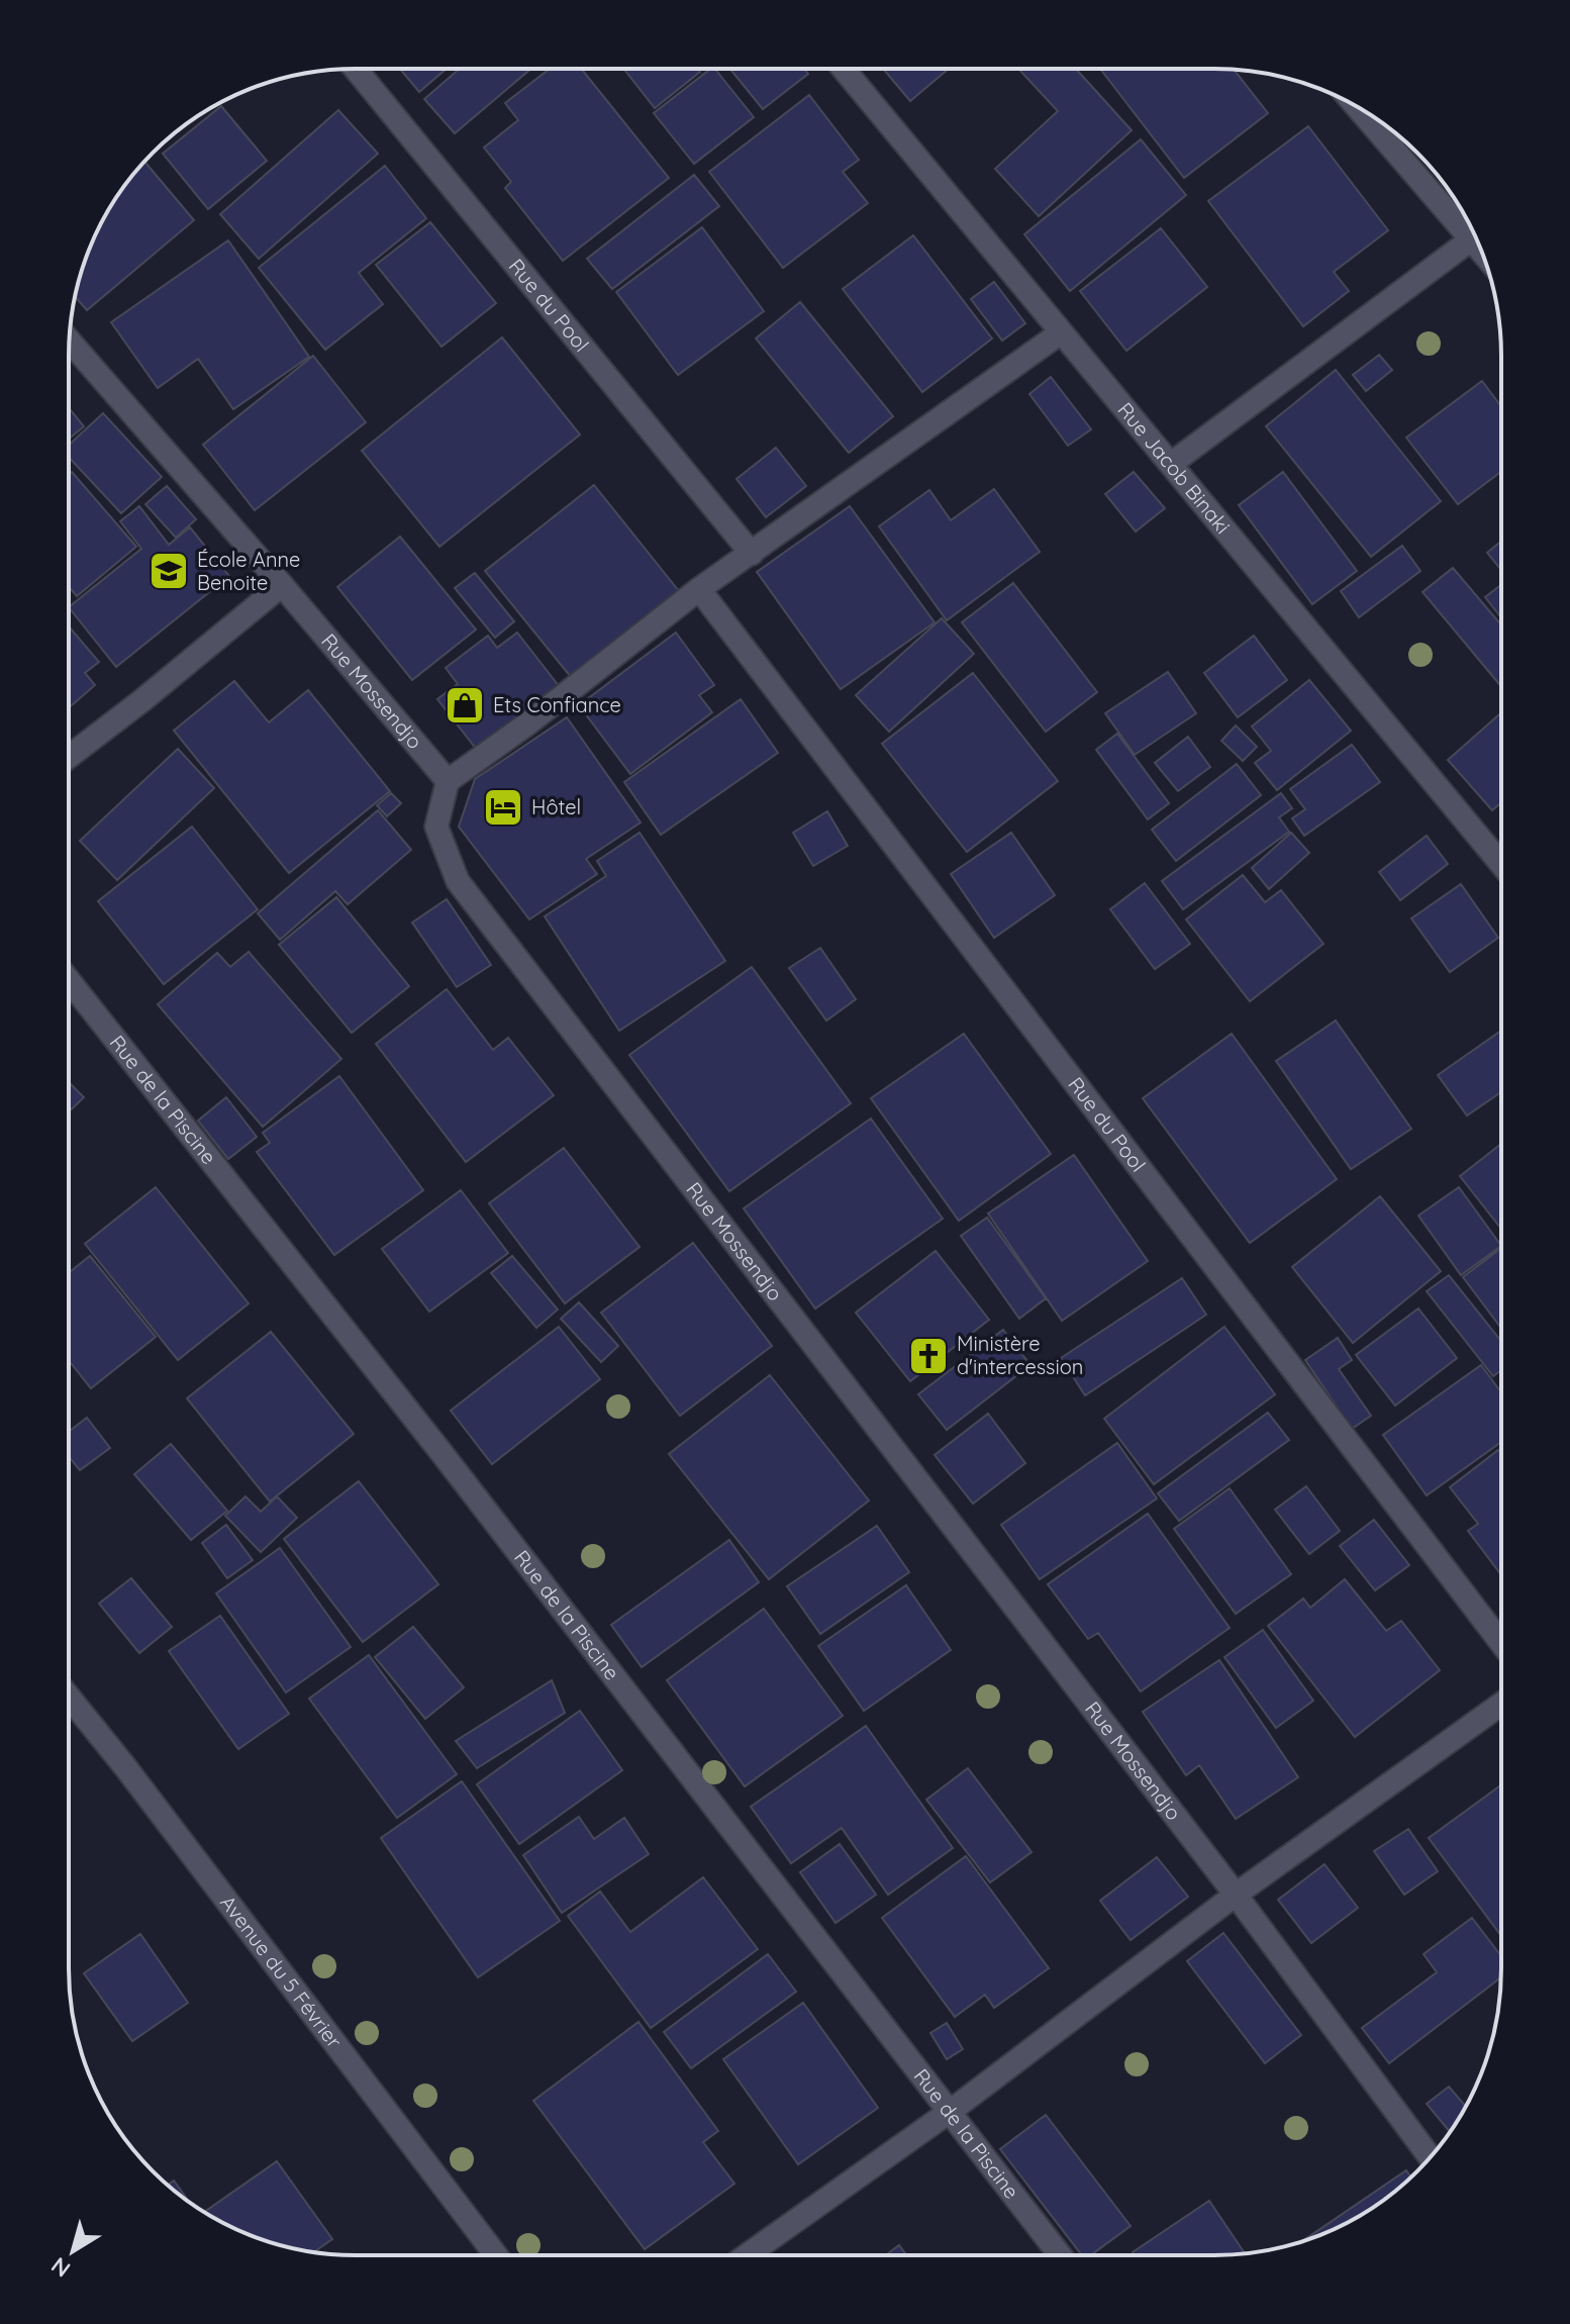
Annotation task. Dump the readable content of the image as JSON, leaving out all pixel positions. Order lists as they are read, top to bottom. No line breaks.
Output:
{"streets":{"street":["Rue du Pool","Rue Jacob Binaki","Rue Mossendjo","Rue de la Piscine","Avenue du 5 Février"]},"places":{"school or university":["École Anne Benoite"],"shop":["Ets Confiance"],"hotel":["Hôtel"],"church":["Ministère d'intercession"]},"north":"bottom left"}
